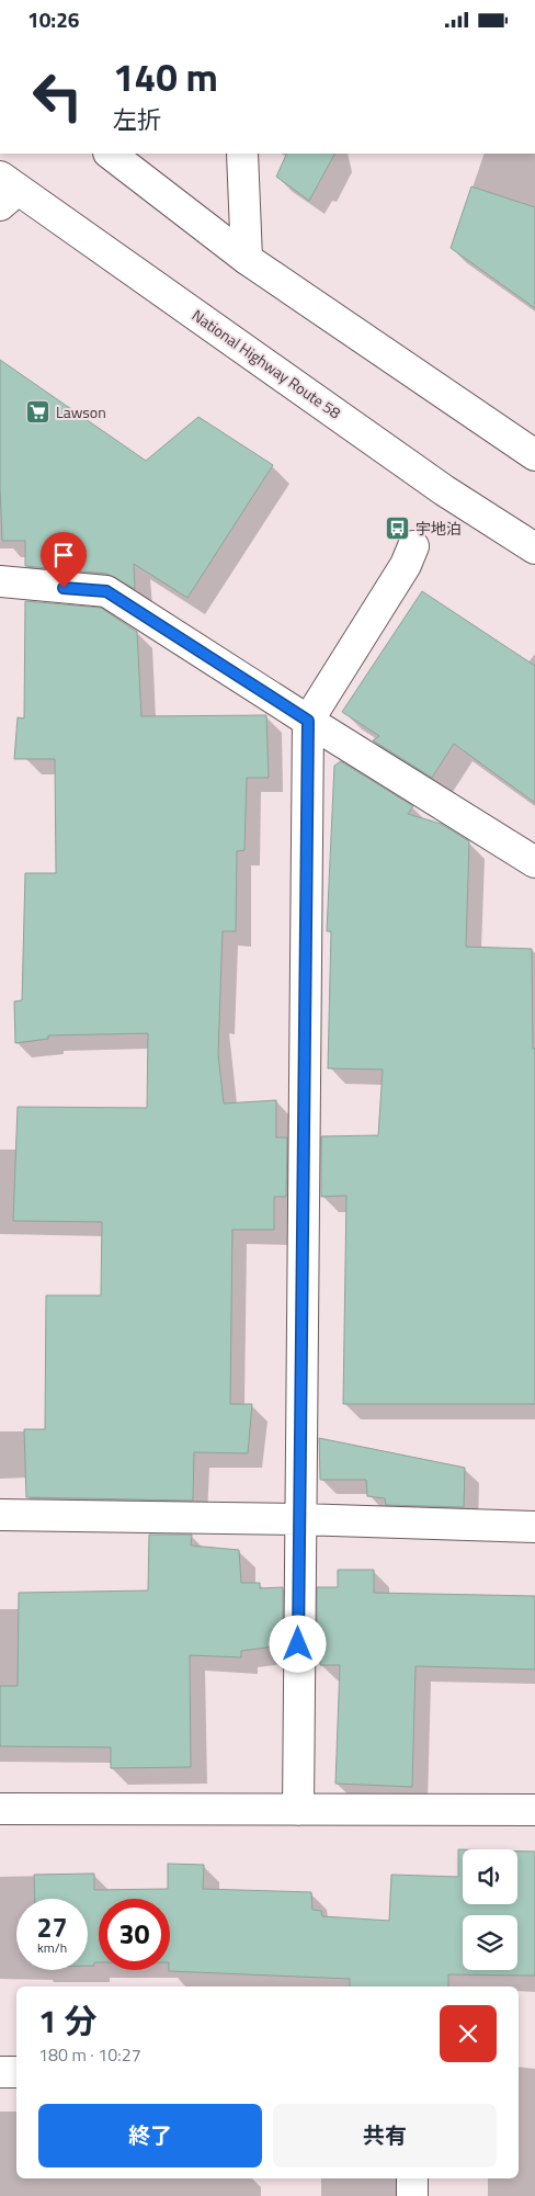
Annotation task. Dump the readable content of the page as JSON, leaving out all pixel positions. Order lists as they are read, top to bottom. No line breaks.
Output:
{"streets":{"main road":["National Highway Route 58"]},"places":{"supermarket":["Lawson"],"bus stop":["宇地泊"]},"page":{"status":"10:26","turn":["140 m","左折"],"speed":"27 km/h","limit":"30","heading":["1 分","180 m · 10:27"],"buttons":["終了","共有"]}}
